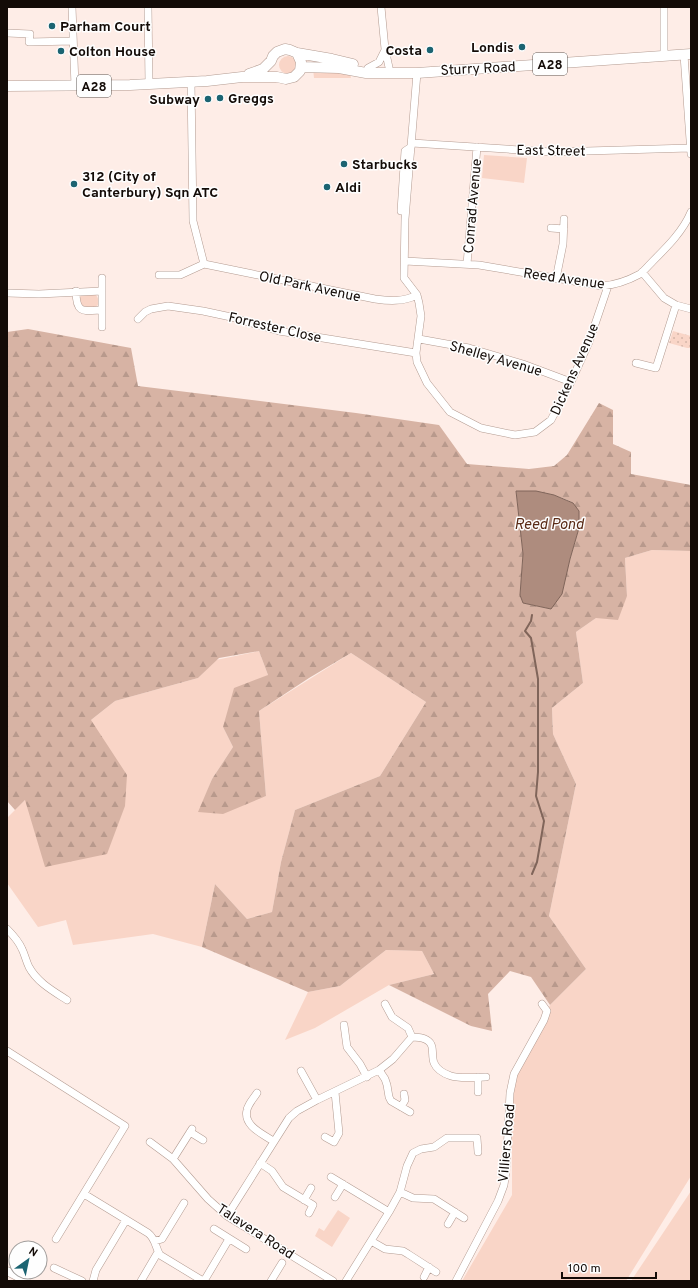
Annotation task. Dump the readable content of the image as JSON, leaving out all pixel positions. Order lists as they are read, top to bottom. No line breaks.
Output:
{"streets":{"highway":["A28","Sturry Road"],"street":["East Street","Conrad Avenue","Reed Avenue","Old Park Avenue","Forrester Close","Shelley Avenue","Dickens Avenue","Villiers Road","Talavera Road"]},"crossings":[["East Street","Conrad Avenue"],["Conrad Avenue","Reed Avenue"],["Reed Avenue","Dickens Avenue"],["Forrester Close","Dickens Avenue"],["Shelley Avenue","Dickens Avenue"]],"water":["Reed Pond"],"places":["Parham Court","Londis","Costa","Colton House","Greggs","Subway","Starbucks","312 (City of Canterbury) Sqn ATC","Aldi"],"scale_bar":"100 m","north":"top right"}
